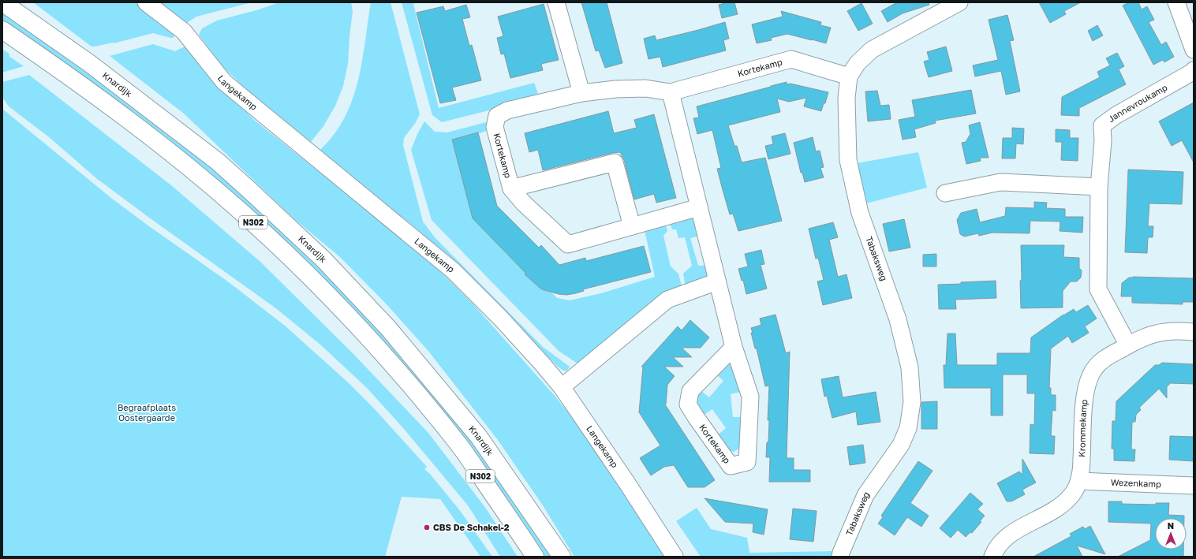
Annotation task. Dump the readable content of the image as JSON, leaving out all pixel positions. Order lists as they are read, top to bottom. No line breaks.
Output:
{"streets":{"main road":["Knardijk","N302"],"street":["Kortekamp","Langekamp","Jannevroukamp","Tabaksweg","Krommekamp","Wezenkamp"]},"crossings":[["Kortekamp","Tabaksweg"],["Jannevroukamp","Krommekamp"],["Krommekamp","Wezenkamp"]],"parks":["Begraafplaats Oostergaarde"],"places":["CBS De Schakel-2"],"north":"top"}
